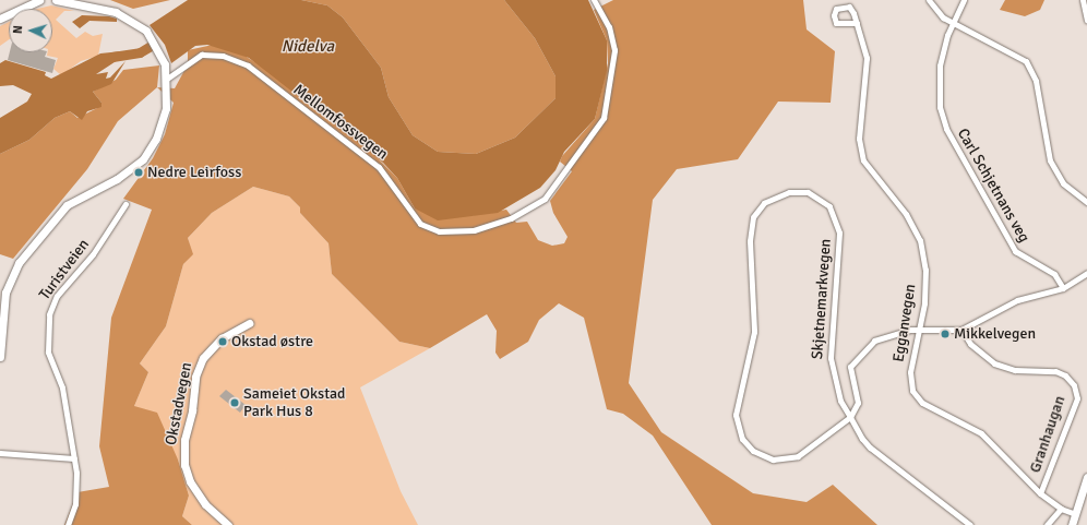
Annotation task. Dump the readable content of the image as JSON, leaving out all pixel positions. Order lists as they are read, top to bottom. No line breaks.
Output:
{"streets":{"street":["Mellomfossvegen","Carl Schjetnans veg","Turistveien","Skjetnemarkvegen","Egganvegen","Okstadvegen","Granhaugan"]},"crossings":[["Egganvegen","Granhaugan"]],"water":["Nidelva"],"places":["Nedre Leirfoss","Mikkelvegen","Okstad østre","Sameiet Okstad Park Hus 8"],"north":"left"}
